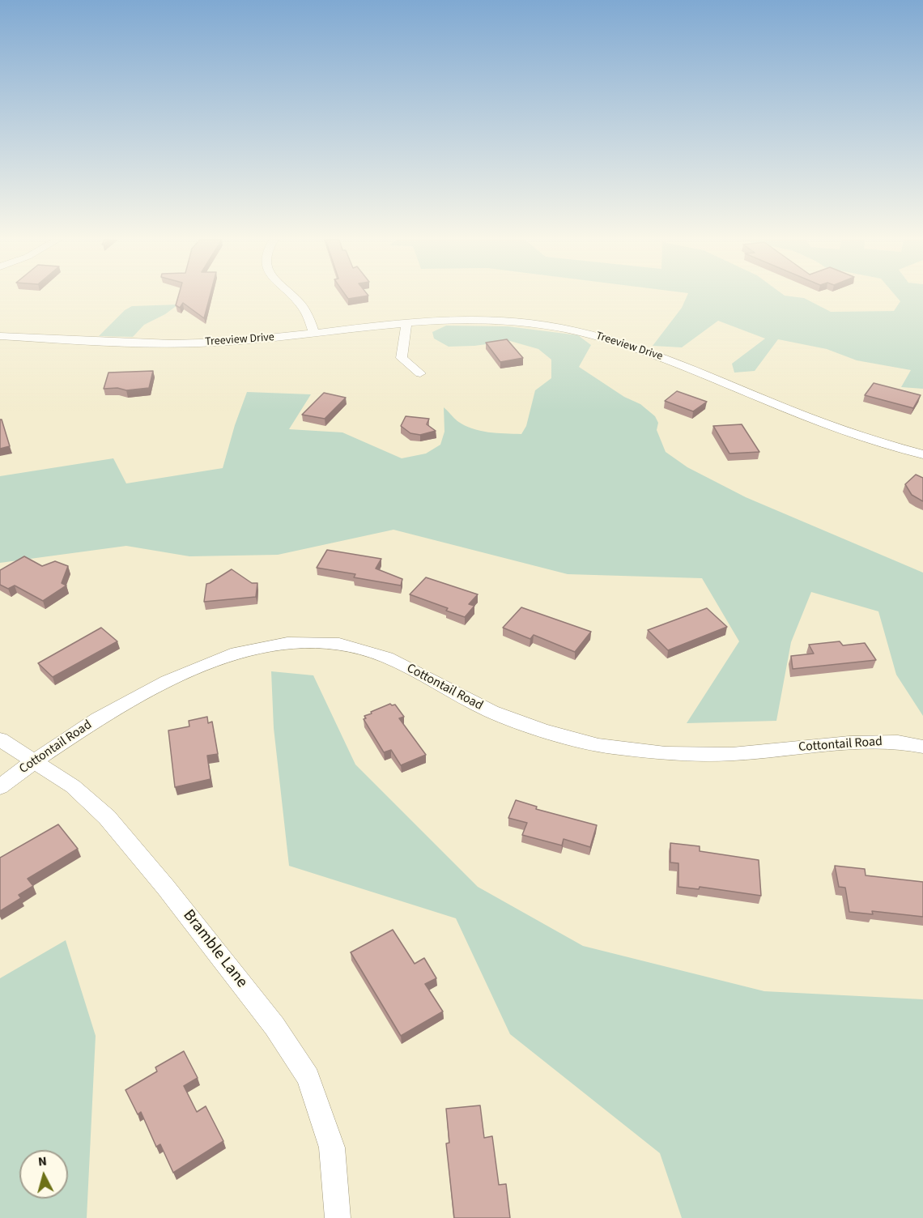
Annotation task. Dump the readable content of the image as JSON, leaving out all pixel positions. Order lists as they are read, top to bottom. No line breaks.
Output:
{"streets":{"street":["Treeview Drive","Cottontail Road","Bramble Lane"]},"crossings":[["Cottontail Road","Bramble Lane"]],"north":"top"}
